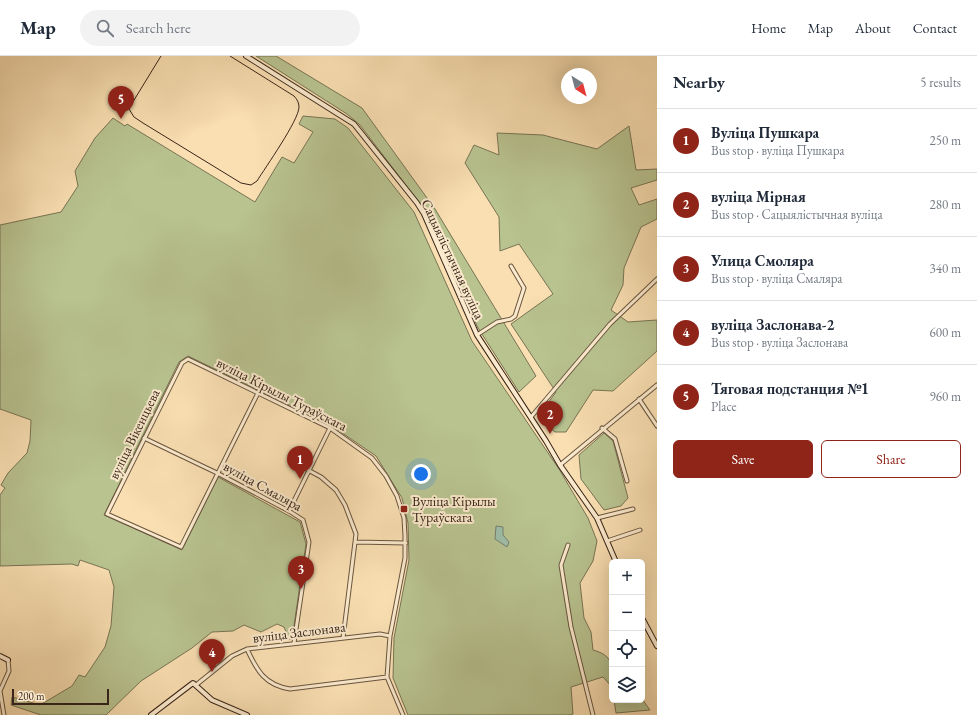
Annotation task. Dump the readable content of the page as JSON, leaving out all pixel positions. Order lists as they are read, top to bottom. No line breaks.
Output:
{"streets":{"main road":["Сацыялістычная вуліца","вуліца Заслонава"],"street":["вуліца Кірылы Тураўскага","вуліца Вікенцьева","вуліца Смаляра"]},"crossings":[["вуліца Кірылы Тураўскага","вуліца Вікенцьева"],["вуліца Кірылы Тураўскага","вуліца Заслонава"],["вуліца Вікенцьева","вуліца Смаляра"],["вуліца Смаляра","вуліца Заслонава"]],"places":{"transit":["Вуліца Кірылы Тураўскага"]},"scale_bar":"200 m","north":"bottom right","page":{"header":"Map","search":"Search here","nav":["Home","Map","About","Contact"],"heading":["Nearby","5 results"],"pins":["5","2","1","3","4"],"list":[{"mark":"1","name":"Вуліца Пушкара","note":"Bus stop · вуліца Пушкара","value":"250 m"},{"mark":"2","name":"вуліца Мірная","note":"Bus stop · Сацыялістычная вуліца","value":"280 m"},{"mark":"3","name":"Улица Смоляра","note":"Bus stop · вуліца Смаляра","value":"340 m"},{"mark":"4","name":"вуліца Заслонава-2","note":"Bus stop · вуліца Заслонава","value":"600 m"},{"mark":"5","name":"Тяговая подстанция №1","note":"Place","value":"960 m"}],"buttons":["Save","Share"],"map_buttons":["+","−"],"scale":"200 m"}}
